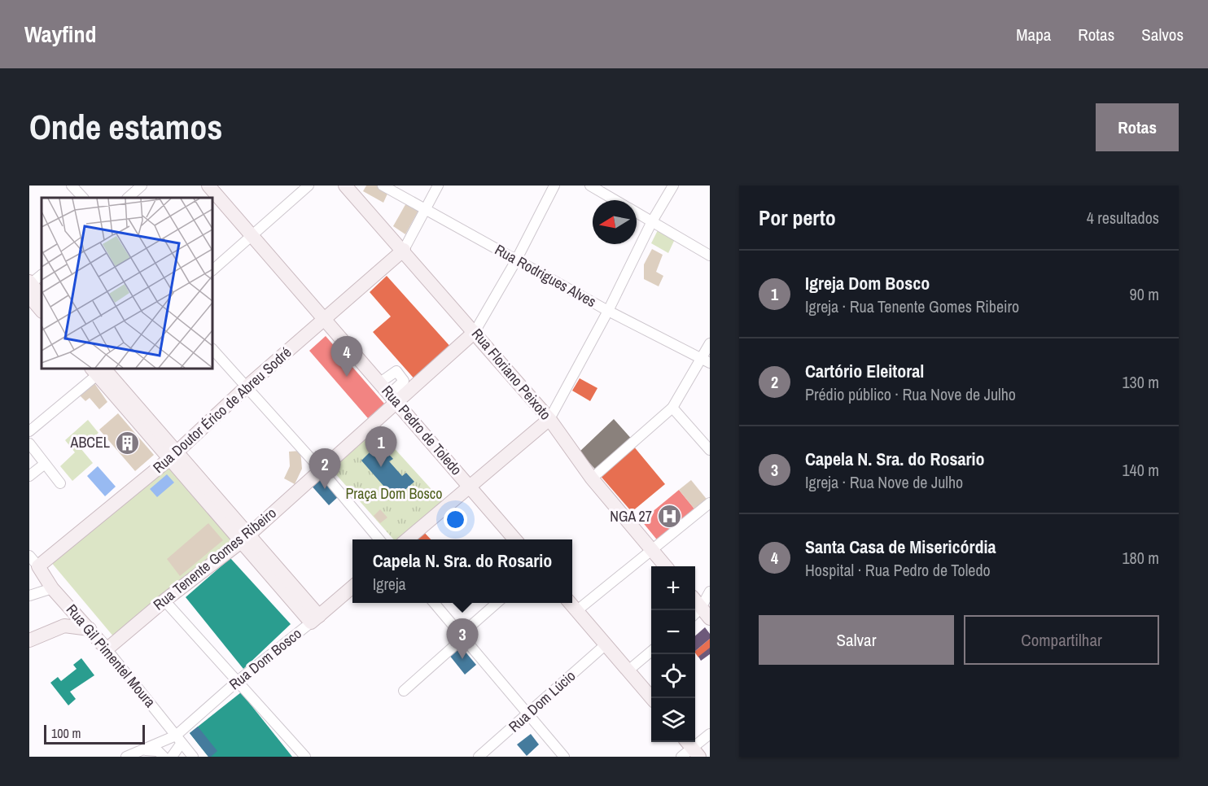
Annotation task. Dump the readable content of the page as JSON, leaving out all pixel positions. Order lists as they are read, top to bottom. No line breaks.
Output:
{"streets":{"main road":["Rua Floriano Peixoto","Rua Doutor Érico de Abreu Sodré","Rua Pedro de Toledo","Rua Tenente Gomes Ribeiro","Rua Gil Pimentel Moura","Rua Dom Bosco"],"street":["Rua Rodrigues Alves","Rua Dom Lúcio"]},"crossings":[["Rua Floriano Peixoto","Rua Doutor Érico de Abreu Sodré"],["Rua Floriano Peixoto","Rua Tenente Gomes Ribeiro"],["Rua Doutor Érico de Abreu Sodré","Rua Pedro de Toledo"],["Rua Doutor Érico de Abreu Sodré","Rua Gil Pimentel Moura"],["Rua Pedro de Toledo","Rua Tenente Gomes Ribeiro"],["Rua Tenente Gomes Ribeiro","Rua Gil Pimentel Moura"],["Rua Gil Pimentel Moura","Rua Dom Bosco"]],"parks":["Praça Dom Bosco"],"places":{"building":["ABCEL"],"hospital":["NGA 27"]},"scale_bar":"100 m","north":"left","page":{"header":"Wayfind","nav":["Mapa","Rotas","Salvos"],"buttons":["Rotas",["Salvar","Compartilhar"]],"title":"Onde estamos","heading":["Por perto","4 resultados"],"list":[{"mark":"1","name":"Igreja Dom Bosco","note":"Igreja · Rua Tenente Gomes Ribeiro","value":"90 m"},{"mark":"2","name":"Cartório Eleitoral","note":"Prédio público · Rua Nove de Julho","value":"130 m"},{"mark":"3","name":"Capela N. Sra. do Rosario","note":"Igreja · Rua Nove de Julho","value":"140 m"},{"mark":"4","name":"Santa Casa de Misericórdia","note":"Hospital · Rua Pedro de Toledo","value":"180 m"}],"pins":["4","1","2","3"],"popup":["Capela N. Sra. do Rosario","Igreja"],"map_buttons":["+","−"],"scale":"100 m"}}
